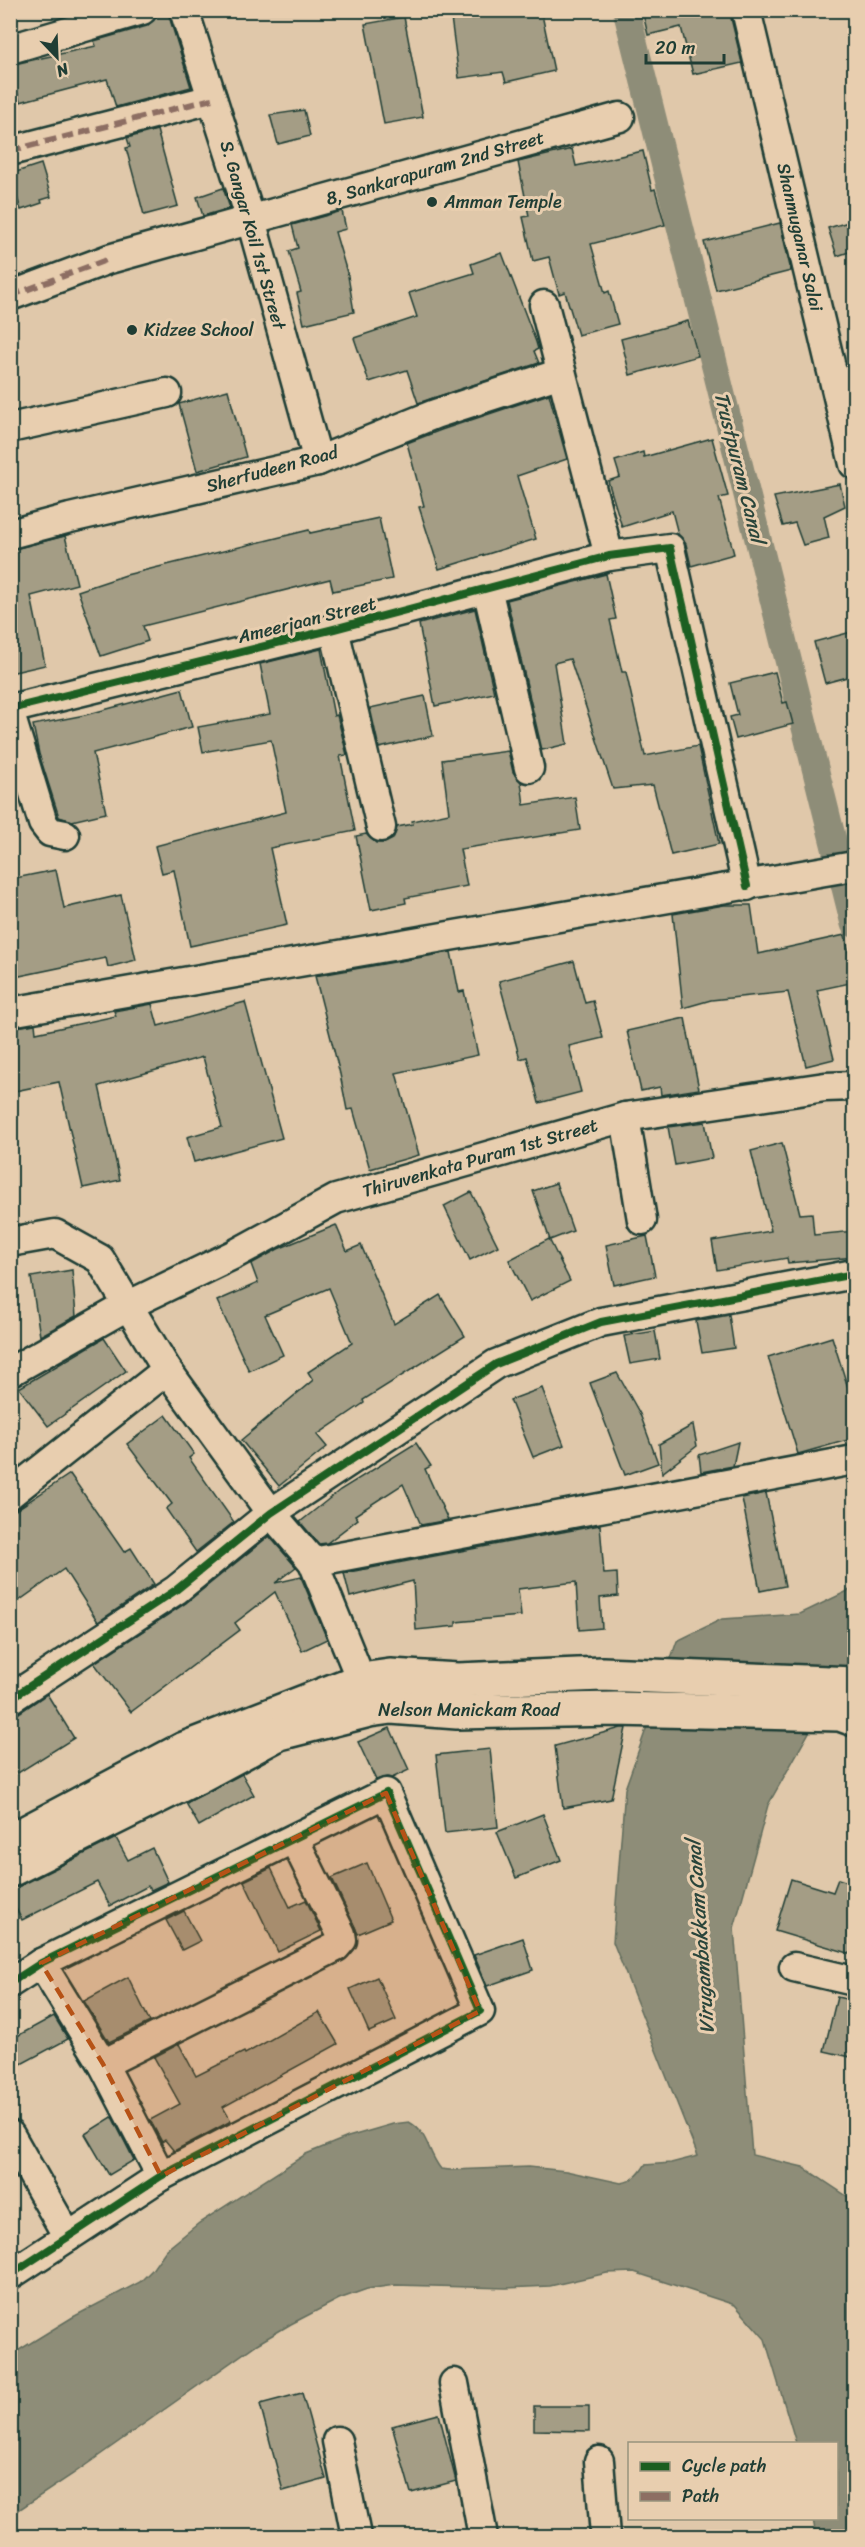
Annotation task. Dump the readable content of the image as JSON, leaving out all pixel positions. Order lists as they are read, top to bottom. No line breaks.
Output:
{"streets":{"main road":["Nelson Manickam Road"],"street":["8, Sankarapuram 2nd Street","S. Gangar Koil 1st Street","Shanmuganar Salai","Sherfudeen Road","Ameerjaan Street","Thiruvenkata Puram 1st Street"]},"crossings":[["8, Sankarapuram 2nd Street","S. Gangar Koil 1st Street"],["S. Gangar Koil 1st Street","Sherfudeen Road"]],"water":["Trustpuram Canal","Virugambakkam Canal"],"places":["Amman Temple","Kidzee School"],"legend":["Cycle path","Path"],"scale_bar":"20 m","north":"bottom right"}
